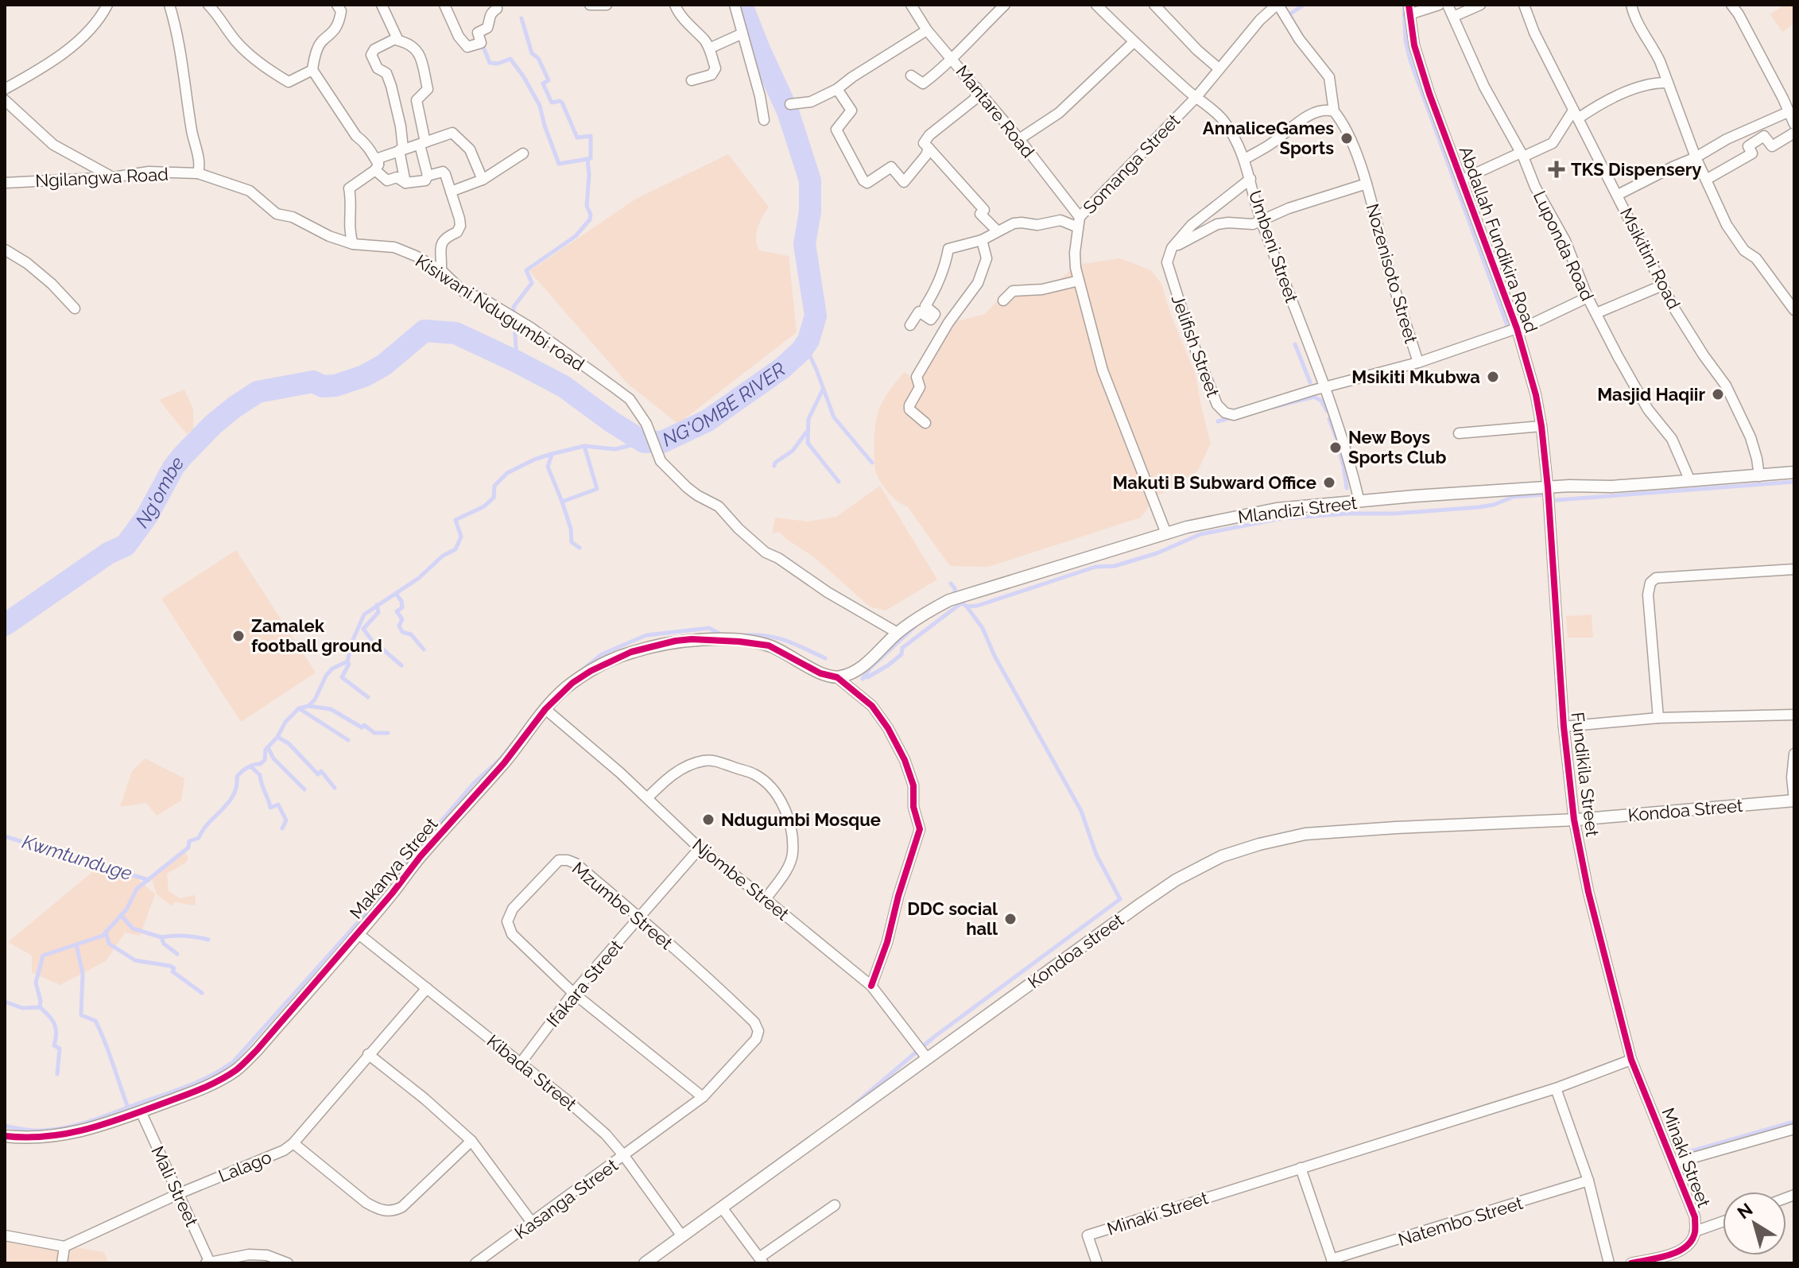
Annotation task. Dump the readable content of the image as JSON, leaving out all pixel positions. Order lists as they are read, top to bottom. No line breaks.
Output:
{"streets":{"street":["Mantare Road","Somanga Street","Ngilangwa Road","Abdallah Fundikira Road","Luponda Road","Umbeni Street","Msikitini Road","Nozenisoto Street","Kisiwani Ndugumbi road","Jelifish Street","Mlandizi Street","Fundikila Street","Kondoa Street","Makanya Street","Njombe Street","Mzumbe Street","Kondoa street","Ifakara Street","Kibada Street","Minaki Street","Lalago","Mali Street","Kasanga Street","Natembo Street"]},"crossings":[["Mantare Road","Somanga Street"],["Somanga Street","Umbeni Street"],["Somanga Street","Mlandizi Street"],["Ngilangwa Road","Kisiwani Ndugumbi road"],["Abdallah Fundikira Road","Nozenisoto Street"],["Abdallah Fundikira Road","Mlandizi Street"],["Abdallah Fundikira Road","Fundikila Street"],["Luponda Road","Nozenisoto Street"],["Luponda Road","Mlandizi Street"],["Umbeni Street","Nozenisoto Street"],["Umbeni Street","Jelifish Street"],["Umbeni Street","Mlandizi Street"],["Msikitini Road","Mlandizi Street"],["Nozenisoto Street","Jelifish Street"],["Kisiwani Ndugumbi road","Mlandizi Street"],["Mlandizi Street","Fundikila Street"],["Mlandizi Street","Makanya Street"],["Fundikila Street","Kondoa Street"],["Fundikila Street","Kondoa street"],["Fundikila Street","Minaki Street"],["Kondoa Street","Kondoa street"],["Makanya Street","Njombe Street"],["Makanya Street","Kibada Street"],["Makanya Street","Mali Street"],["Njombe Street","Kondoa street"],["Njombe Street","Ifakara Street"],["Mzumbe Street","Ifakara Street"],["Mzumbe Street","Kibada Street"],["Mzumbe Street","Kasanga Street"],["Kondoa street","Kibada Street"],["Ifakara Street","Kibada Street"],["Kibada Street","Lalago"],["Kibada Street","Kasanga Street"],["Lalago","Mali Street"]],"water":["NG'OMBE RIVER","Ng'ombe","Kwmtunduge"],"places":{"other":["AnnaliceGames Sports","Msikiti Mkubwa","Masjid Haqiir","New Boys Sports Club","Makuti B Subward Office","Zamalek football ground","Ndugumbi Mosque","DDC social hall"],"health":["TKS Dispensery"]},"north":"top left"}
